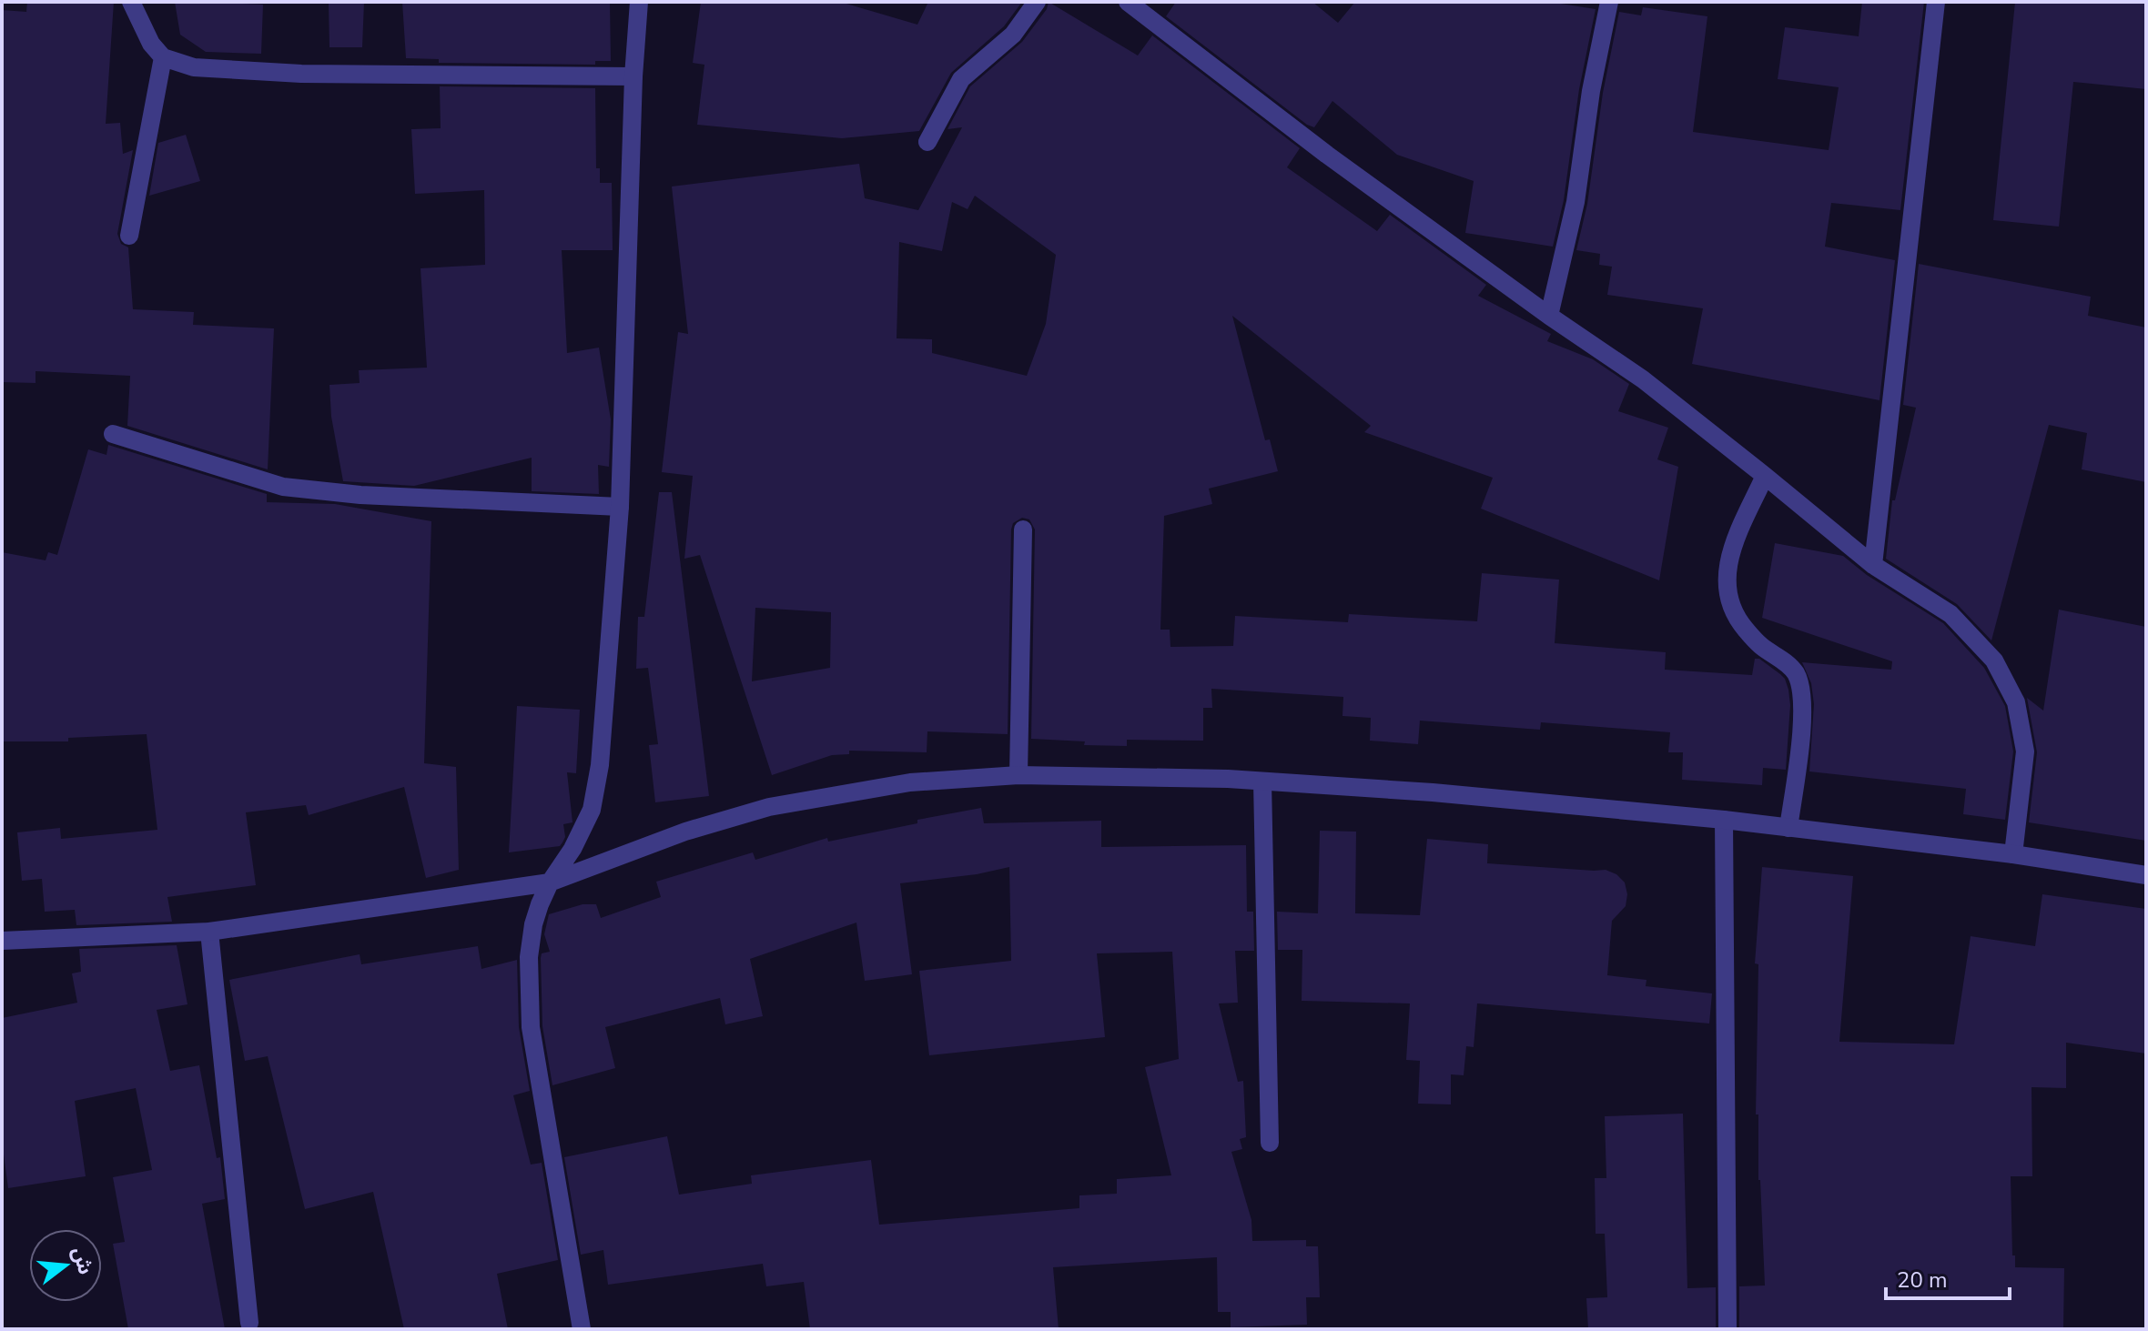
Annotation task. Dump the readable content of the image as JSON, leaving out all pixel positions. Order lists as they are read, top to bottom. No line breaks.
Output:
{"scale_bar":"20 m","north":"right"}
